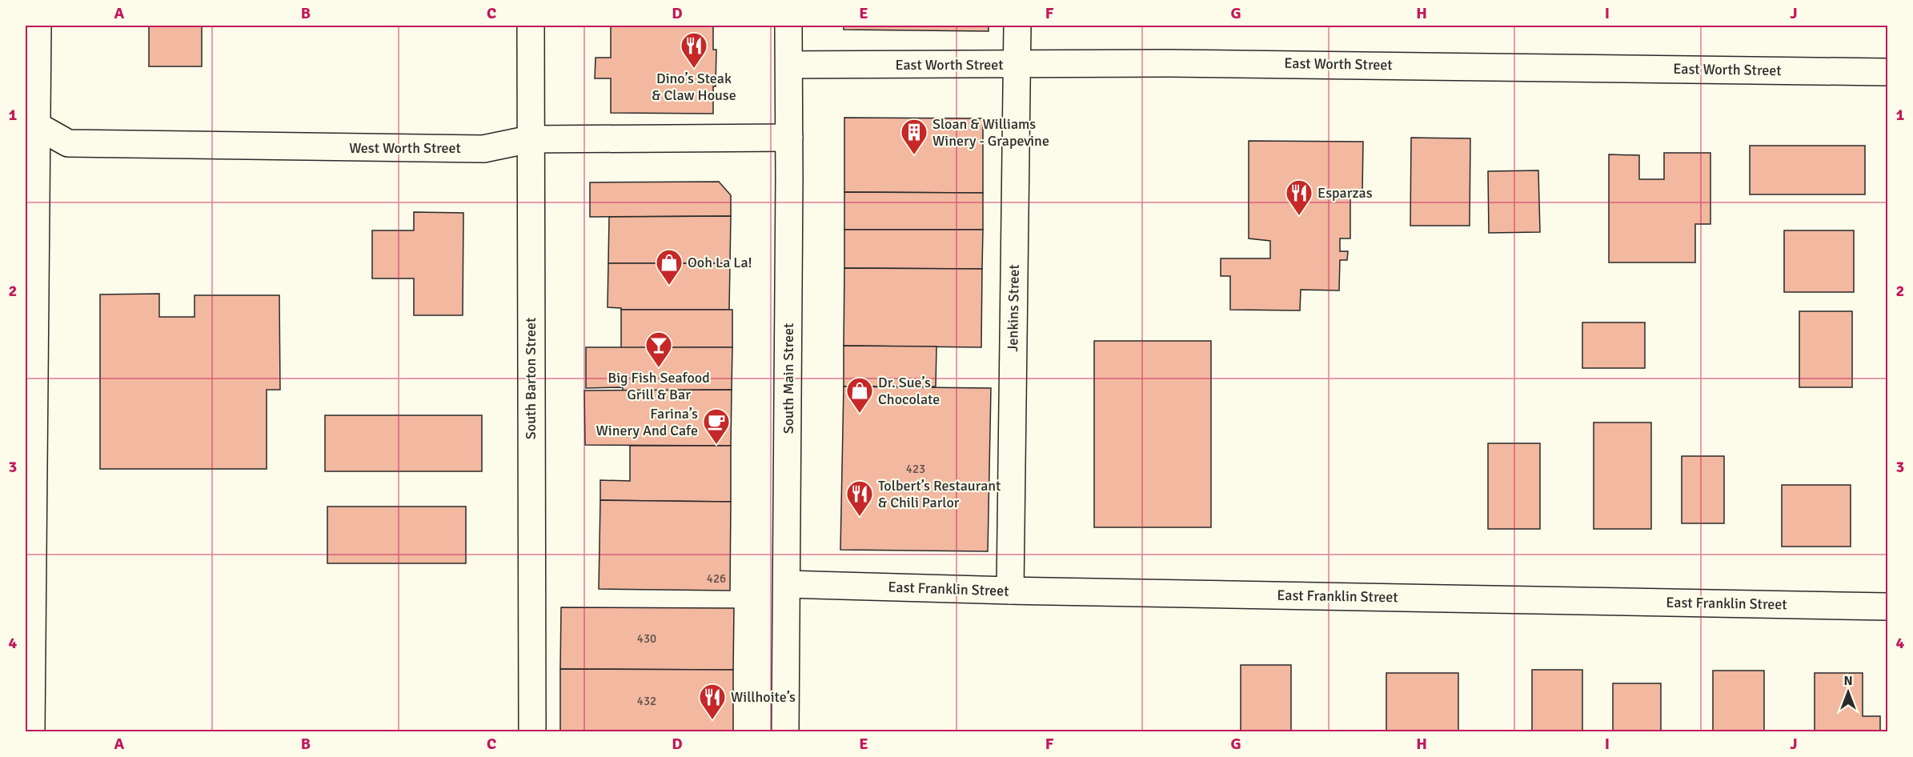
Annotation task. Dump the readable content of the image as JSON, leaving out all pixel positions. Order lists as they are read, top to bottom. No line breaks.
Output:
{"streets":{"street":["East Worth Street","West Worth Street","Jenkins Street","South Barton Street","South Main Street","East Franklin Street"]},"crossings":[["East Worth Street","Jenkins Street"],["East Worth Street","South Main Street"],["West Worth Street","South Barton Street"],["West Worth Street","South Main Street"],["Jenkins Street","East Franklin Street"],["South Main Street","East Franklin Street"]],"places":{"restaurant":["Dino’s Steak & Claw House","Esparzas","Tolbert’s Restaurant & Chili Parlor","Willhoite’s"],"building":["Sloan & Williams Winery - Grapevine"],"shop":["Ooh La La!","Dr. Sue’s Chocolate"],"bar":["Big Fish Seafood Grill & Bar"],"cafe":["Farina’s Winery And Cafe"]},"house_numbers":["423","426","430","432"],"north":"top","grid":{"columns":["A","B","C","D","E","F","G","H","I","J"],"rows":["1","2","3","4"]}}
